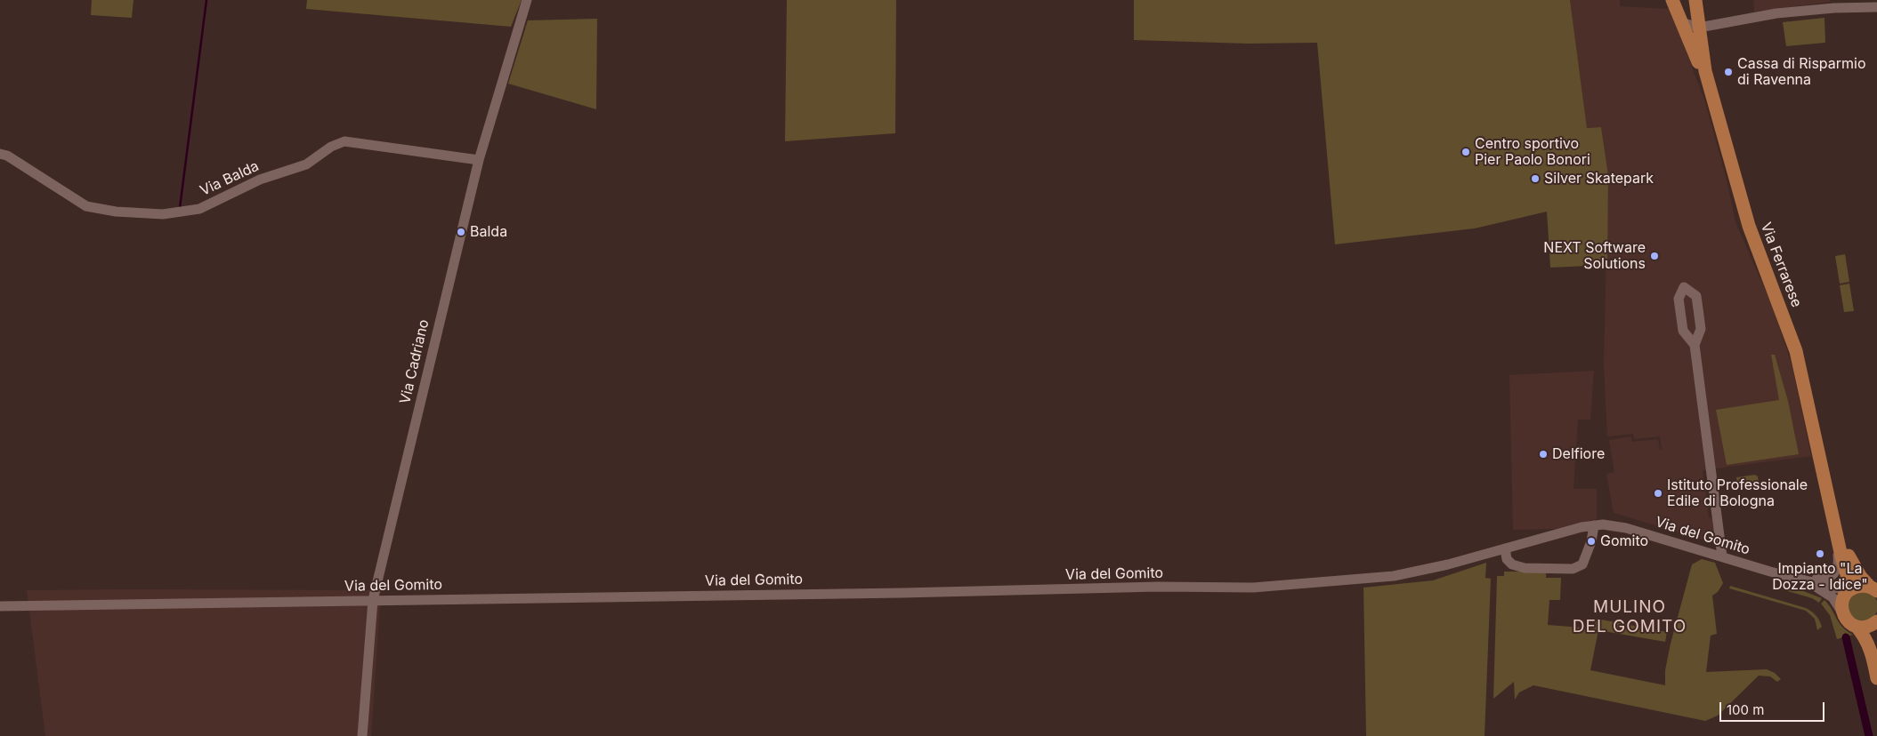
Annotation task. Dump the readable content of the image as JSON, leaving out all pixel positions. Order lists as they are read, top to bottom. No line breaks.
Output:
{"streets":{"main road":["Via Ferrarese"],"street":["Via Balda","Via Cadriano","Via del Gomito"]},"crossings":[["Via Balda","Via Cadriano"],["Via Ferrarese","Via del Gomito"],["Via Cadriano","Via del Gomito"]],"districts":["MULINO DEL GOMITO"],"places":["Cassa di Risparmio di Ravenna","Centro sportivo Pier Paolo Bonori","Silver Skatepark","Balda","NEXT Software Solutions","Delfiore","Istituto Professionale Edile di Bologna","Gomito","Impianto \"La Dozza - Idice\""],"scale_bar":"100 m"}
